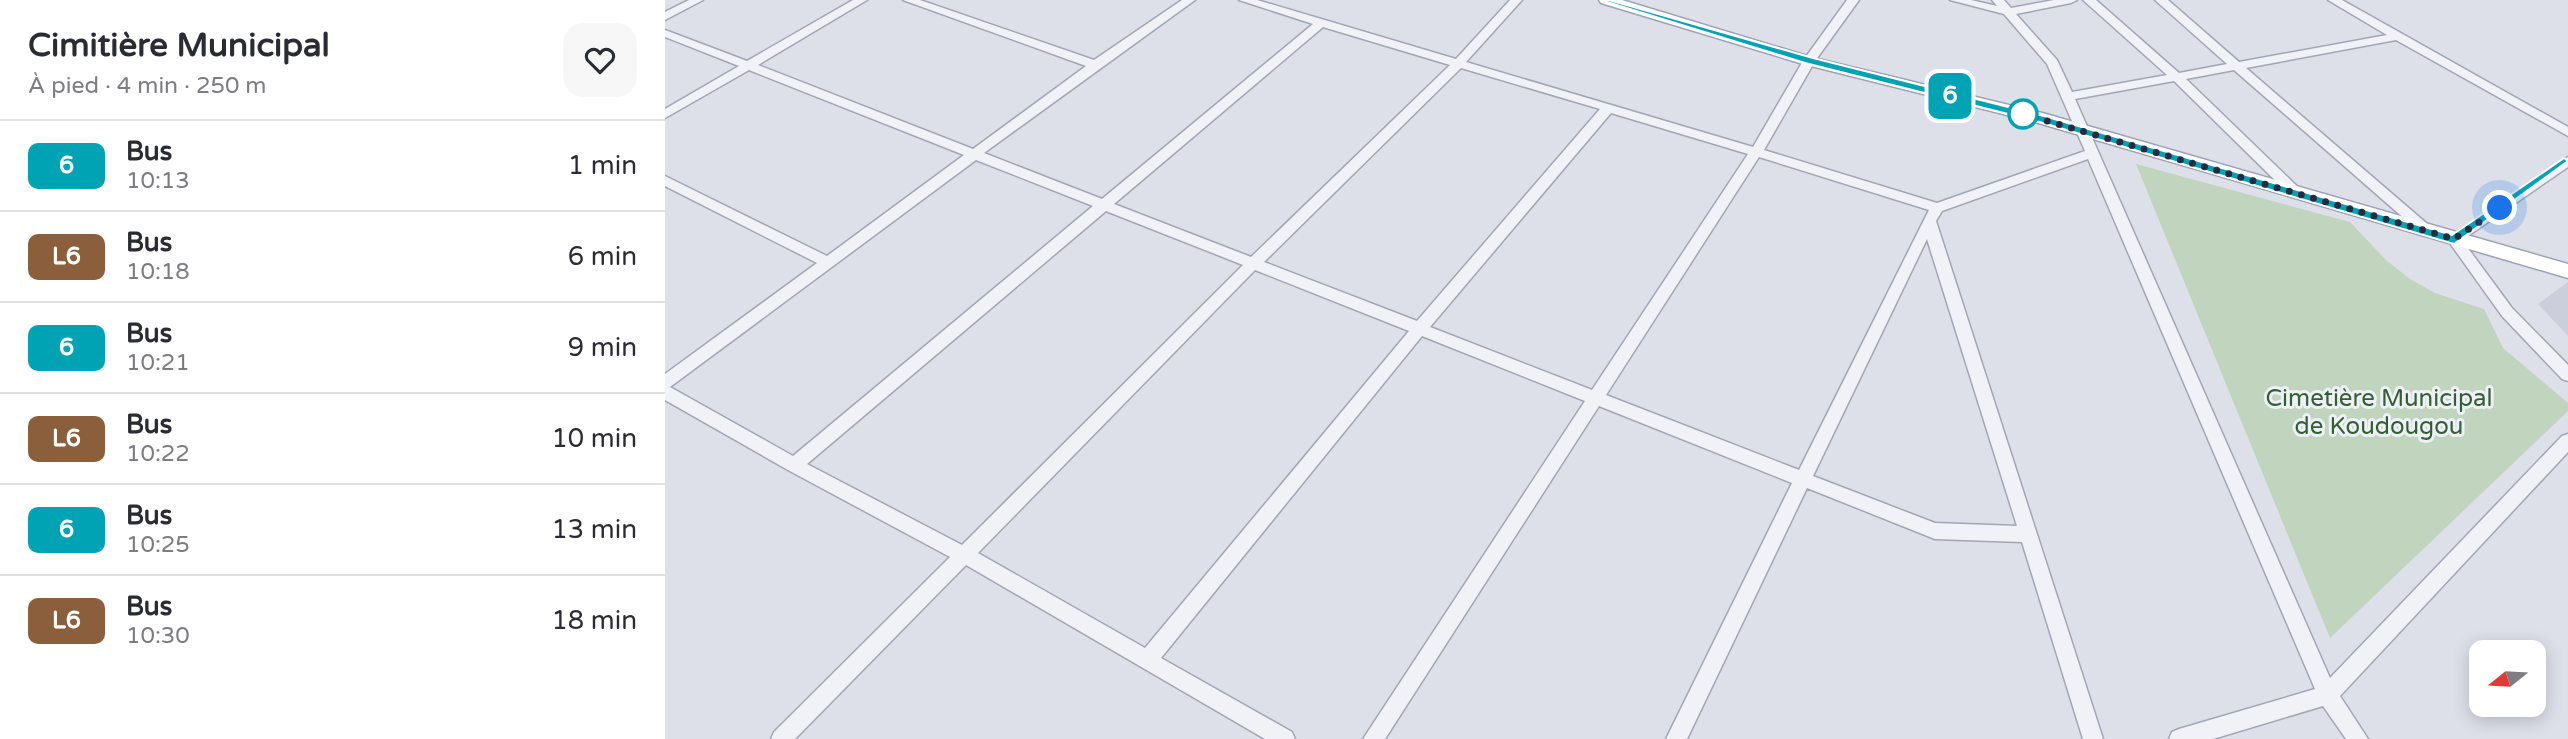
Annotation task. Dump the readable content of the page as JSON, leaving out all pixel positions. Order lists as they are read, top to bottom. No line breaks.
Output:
{"parks":["Cimetière Municipal de Koudougou"],"lines":["bus line 6"],"north":"left","page":{"heading":["Cimitière Municipal","À pied · 4 min · 250 m"],"on_map":"6","list":[{"mark":"6","name":"Bus","note":"10:13","value":"1 min"},{"mark":"L6","name":"Bus","note":"10:18","value":"6 min"},{"mark":"6","name":"Bus","note":"10:21","value":"9 min"},{"mark":"L6","name":"Bus","note":"10:22","value":"10 min"},{"mark":"6","name":"Bus","note":"10:25","value":"13 min"},{"mark":"L6","name":"Bus","note":"10:30","value":"18 min"}]}}
